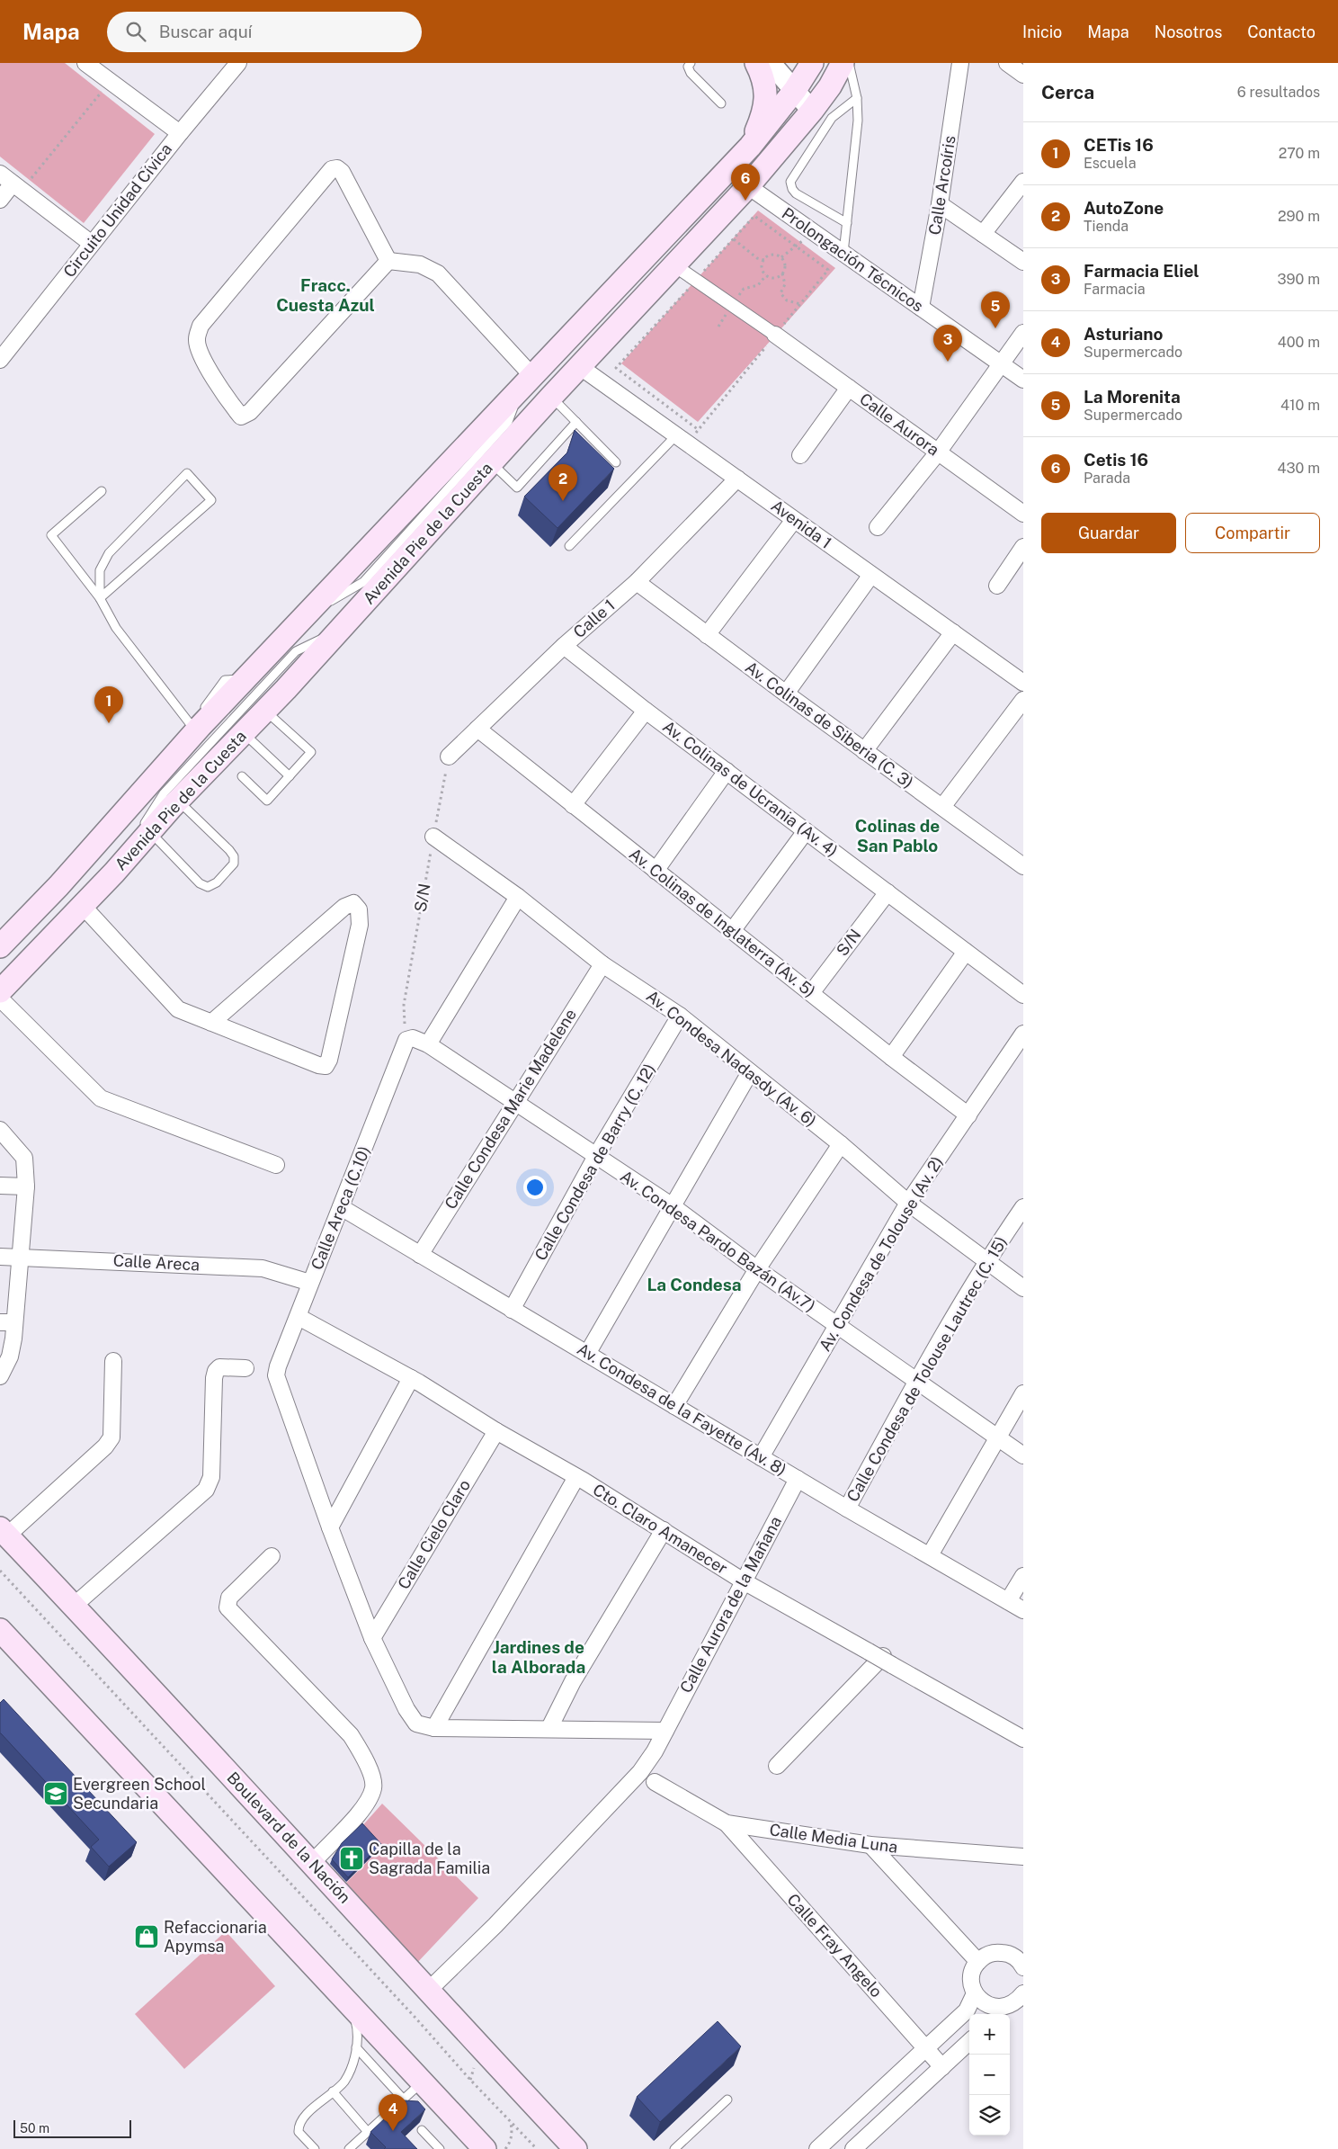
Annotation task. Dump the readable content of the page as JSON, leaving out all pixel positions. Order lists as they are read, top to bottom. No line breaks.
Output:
{"streets":{"main road":["Avenida Pie de la Cuesta","Boulevard de la Nación"],"street":["Calle Arcoíris","Circuito Unidad Cívica","Prolongación Técnicos","Calle Aurora","Avenida 1","Calle 1","Av. Colinas de Siberia (C. 3)","Av. Colinas de Ucrania (Av. 4)","S/N","Av. Colinas de Inglaterra (Av. 5)","Av. Condesa Nadasdy (Av. 6)","Calle Condesa Marie Madelene","Calle Condesa de Barry (C. 12)","Calle Areca (C.10)","Av. Condesa Pardo Bazán (Av.7)","Av. Condesa de Tolouse (Av. 2)","Calle Areca","Calle Condesa de Tolouse Lautrec (C. 15)","Av. Condesa de la Fayette (Av. 8)","Cto. Claro Amanecer","Calle Cielo Claro","Calle Aurora de la Mañana","Calle Media Luna","Calle Fray Angelo"]},"crossings":[["Calle Arcoíris","Prolongación Técnicos"],["Prolongación Técnicos","Avenida Pie de la Cuesta"],["Avenida 1","Avenida Pie de la Cuesta"],["Avenida 1","Calle 1"],["Calle 1","Av. Colinas de Siberia (C. 3)"],["Calle 1","Av. Colinas de Ucrania (Av. 4)"],["Calle 1","S/N"],["Calle 1","Av. Colinas de Inglaterra (Av. 5)"],["Av. Colinas de Ucrania (Av. 4)","S/N"],["S/N","Av. Colinas de Inglaterra (Av. 5)"],["S/N","Av. Condesa Nadasdy (Av. 6)"],["S/N","Calle Areca (C.10)"],["S/N","Av. Condesa Pardo Bazán (Av.7)"],["Av. Colinas de Inglaterra (Av. 5)","Av. Condesa de Tolouse (Av. 2)"],["Av. Condesa Nadasdy (Av. 6)","Calle Condesa Marie Madelene"],["Av. Condesa Nadasdy (Av. 6)","Calle Condesa de Barry (C. 12)"],["Av. Condesa Nadasdy (Av. 6)","Av. Condesa de Tolouse (Av. 2)"],["Av. Condesa Nadasdy (Av. 6)","Calle Condesa de Tolouse Lautrec (C. 15)"],["Calle Condesa Marie Madelene","Av. Condesa Pardo Bazán (Av.7)"],["Calle Condesa Marie Madelene","Av. Condesa de la Fayette (Av. 8)"],["Calle Condesa de Barry (C. 12)","Av. Condesa Pardo Bazán (Av.7)"],["Calle Condesa de Barry (C. 12)","Av. Condesa de la Fayette (Av. 8)"],["Calle Areca (C.10)","Av. Condesa Pardo Bazán (Av.7)"],["Calle Areca (C.10)","Calle Areca"],["Calle Areca (C.10)","Av. Condesa de la Fayette (Av. 8)"],["Calle Areca (C.10)","Cto. Claro Amanecer"],["Av. Condesa Pardo Bazán (Av.7)","Av. Condesa de Tolouse (Av. 2)"],["Av. Condesa Pardo Bazán (Av.7)","Calle Condesa de Tolouse Lautrec (C. 15)"],["Av. Condesa de Tolouse (Av. 2)","Av. Condesa de la Fayette (Av. 8)"],["Calle Condesa de Tolouse Lautrec (C. 15)","Av. Condesa de la Fayette (Av. 8)"],["Av. Condesa de la Fayette (Av. 8)","Calle Aurora de la Mañana"],["Cto. Claro Amanecer","Calle Cielo Claro"],["Cto. Claro Amanecer","Calle Aurora de la Mañana"],["Calle Aurora de la Mañana","Boulevard de la Nación"],["Calle Media Luna","Calle Fray Angelo"]],"districts":["Fracc. Cuesta Azul","Colinas de San Pablo","La Condesa","Jardines de la Alborada"],"places":{"school or university":["Evergreen School Secundaria"],"church":["Capilla de la Sagrada Familia"],"shop":["Refaccionaria Apymsa"]},"scale_bar":"50 m","page":{"header":"Mapa","search":"Buscar aquí","nav":["Inicio","Mapa","Nosotros","Contacto"],"heading":["Cerca","6 resultados"],"list":[{"mark":"1","name":"CETis 16","note":"Escuela","value":"270 m"},{"mark":"2","name":"AutoZone","note":"Tienda","value":"290 m"},{"mark":"3","name":"Farmacia Eliel","note":"Farmacia","value":"390 m"},{"mark":"4","name":"Asturiano","note":"Supermercado","value":"400 m"},{"mark":"5","name":"La Morenita","note":"Supermercado","value":"410 m"},{"mark":"6","name":"Cetis 16","note":"Parada","value":"430 m"}],"pins":["6","5","3","2","1","4"],"buttons":["Guardar","Compartir"],"map_buttons":["+","−"],"scale":"50 m"}}
